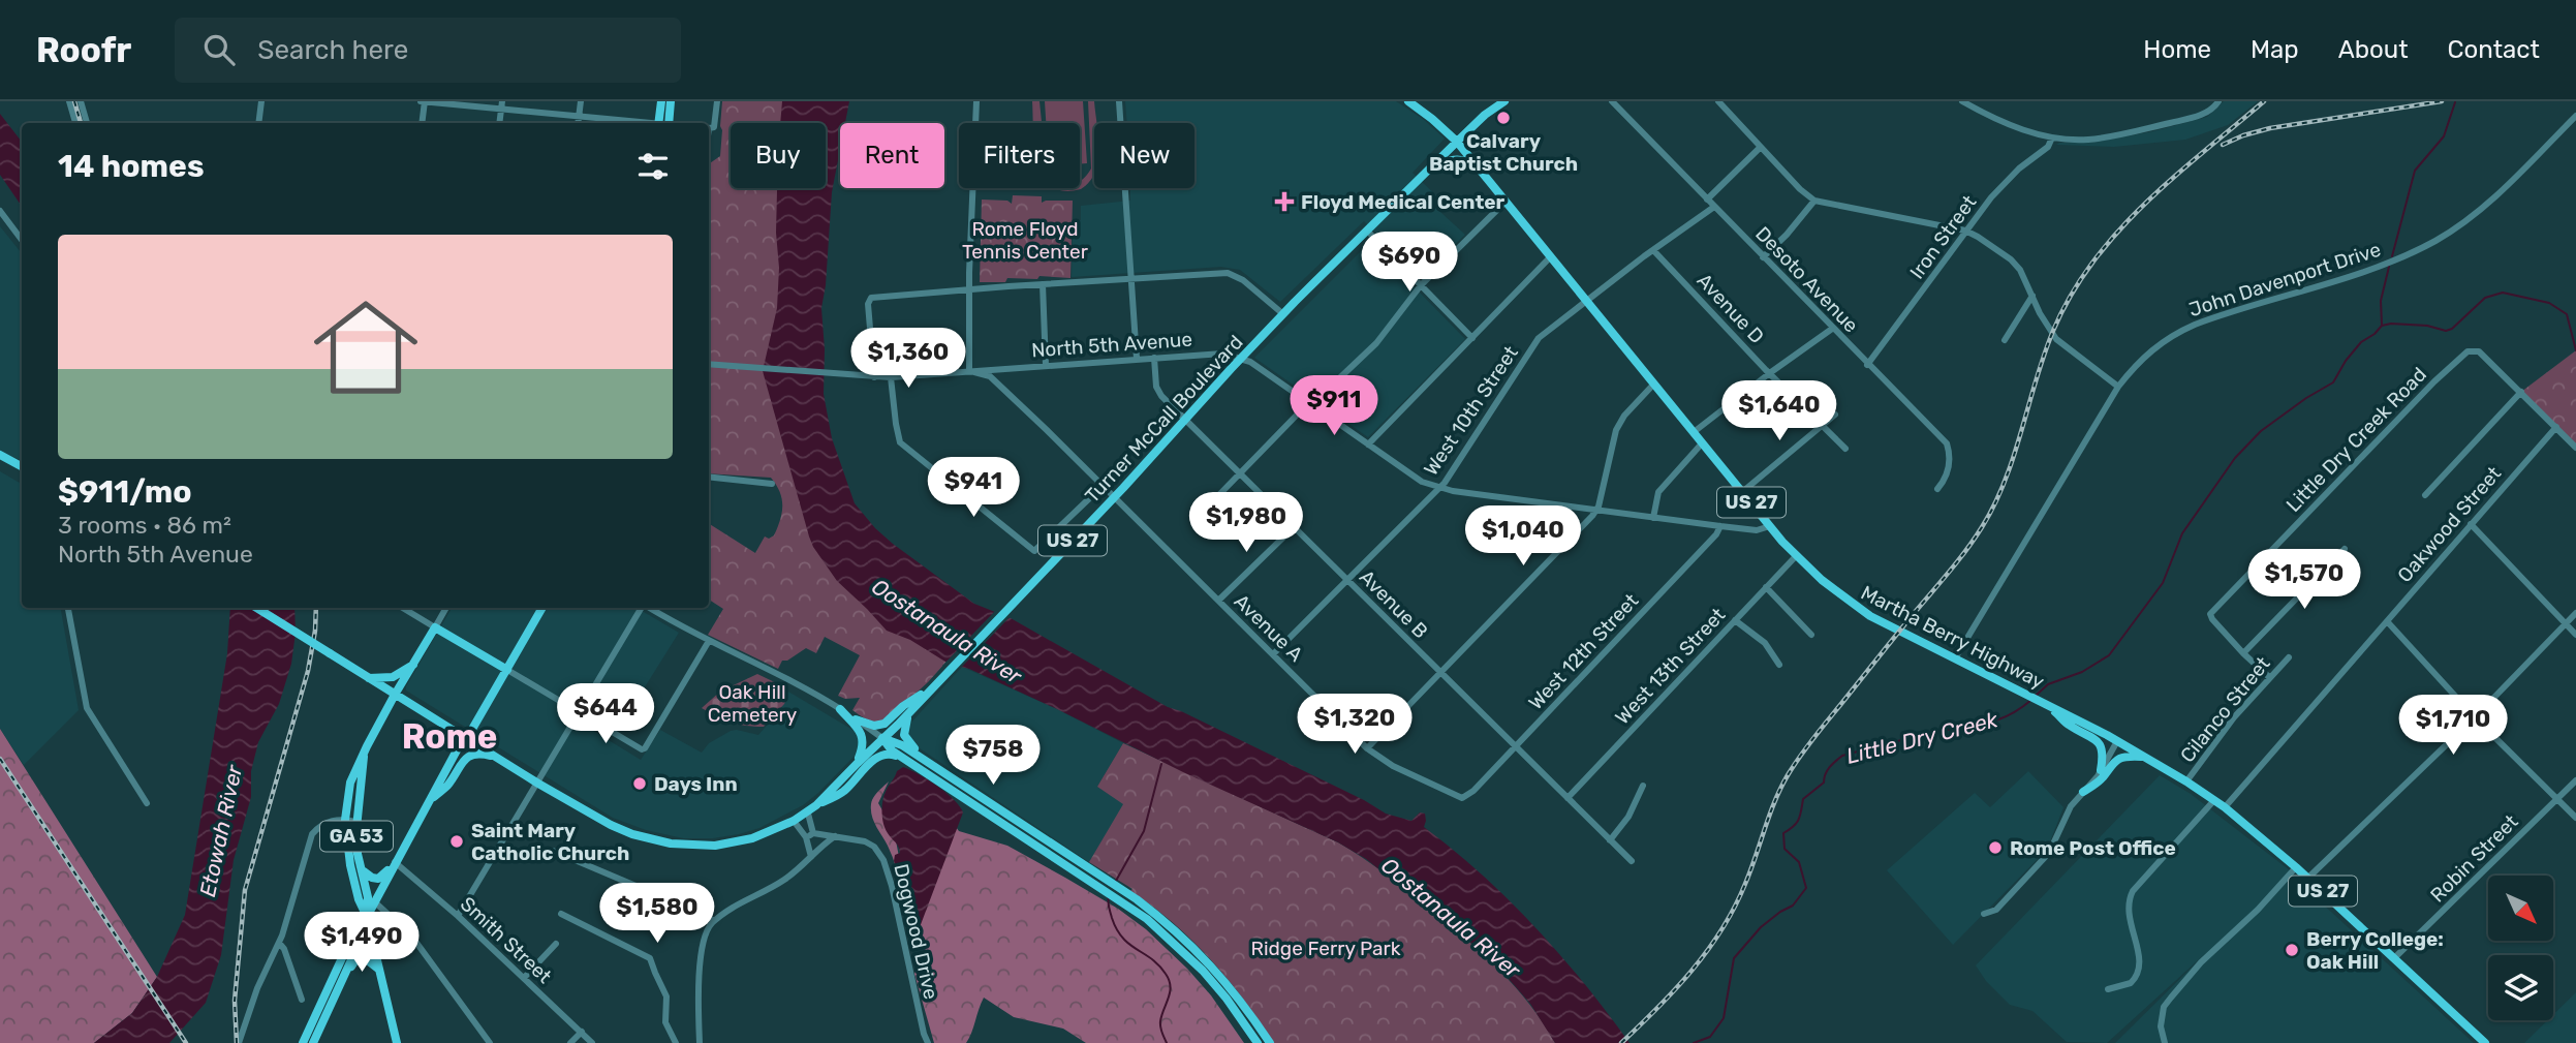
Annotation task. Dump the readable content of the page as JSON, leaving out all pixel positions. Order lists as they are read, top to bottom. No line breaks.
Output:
{"streets":{"main road":["Turner McCall Boulevard","US 27","Martha Berry Highway","GA 53"],"street":["Iron Street","Desoto Avenue","John Davenport Drive","Avenue D","North 5th Avenue","West 10th Street","Little Dry Creek Road","Oakwood Street","Avenue B","Avenue A","West 12th Street","West 13th Street","Cilanco Street","Robin Street","Dogwood Drive","Smith Street"]},"crossings":[["Iron Street","Desoto Avenue"],["Desoto Avenue","West 10th Street"],["John Davenport Drive","Martha Berry Highway"],["Avenue D","West 10th Street"],["North 5th Avenue","West 10th Street"],["North 5th Avenue","Turner McCall Boulevard"],["North 5th Avenue","Avenue B"],["North 5th Avenue","Avenue A"],["North 5th Avenue","Martha Berry Highway"],["North 5th Avenue","West 12th Street"],["West 10th Street","Avenue B"],["West 10th Street","Avenue A"],["West 10th Street","Martha Berry Highway"],["Turner McCall Boulevard","US 27"],["Turner McCall Boulevard","Avenue B"],["Turner McCall Boulevard","Avenue A"],["Turner McCall Boulevard","Martha Berry Highway"],["Turner McCall Boulevard","GA 53"],["US 27","Oakwood Street"],["US 27","Martha Berry Highway"],["US 27","Cilanco Street"],["US 27","Robin Street"],["Avenue B","West 12th Street"],["Avenue B","West 13th Street"],["Avenue A","West 12th Street"],["Martha Berry Highway","West 13th Street"]],"districts":["Rome"],"water":["Oostanaula River","Little Dry Creek","Etowah River"],"parks":["Rome Floyd Tennis Center","Oak Hill Cemetery","Ridge Ferry Park"],"places":{"other":["Calvary Baptist Church","Days Inn","Saint Mary Catholic Church","Rome Post Office","Berry College: Oak Hill"],"health":["Floyd Medical Center"]},"north":"bottom right","page":{"header":"Roofr","search":"Search here","nav":["Home","Map","About","Contact"],"chip":["Buy","Rent","Filters","New"],"heading":"14 homes","list":[{"name":"$911/mo","note":"3 rooms · 86 m² · North 5th Avenue"}],"price":["$690","$1,360","$911","$1,640","$941","$1,980","$1,040","$1,570","$644","$1,320","$1,710","$758","$1,580","$1,490"]}}
